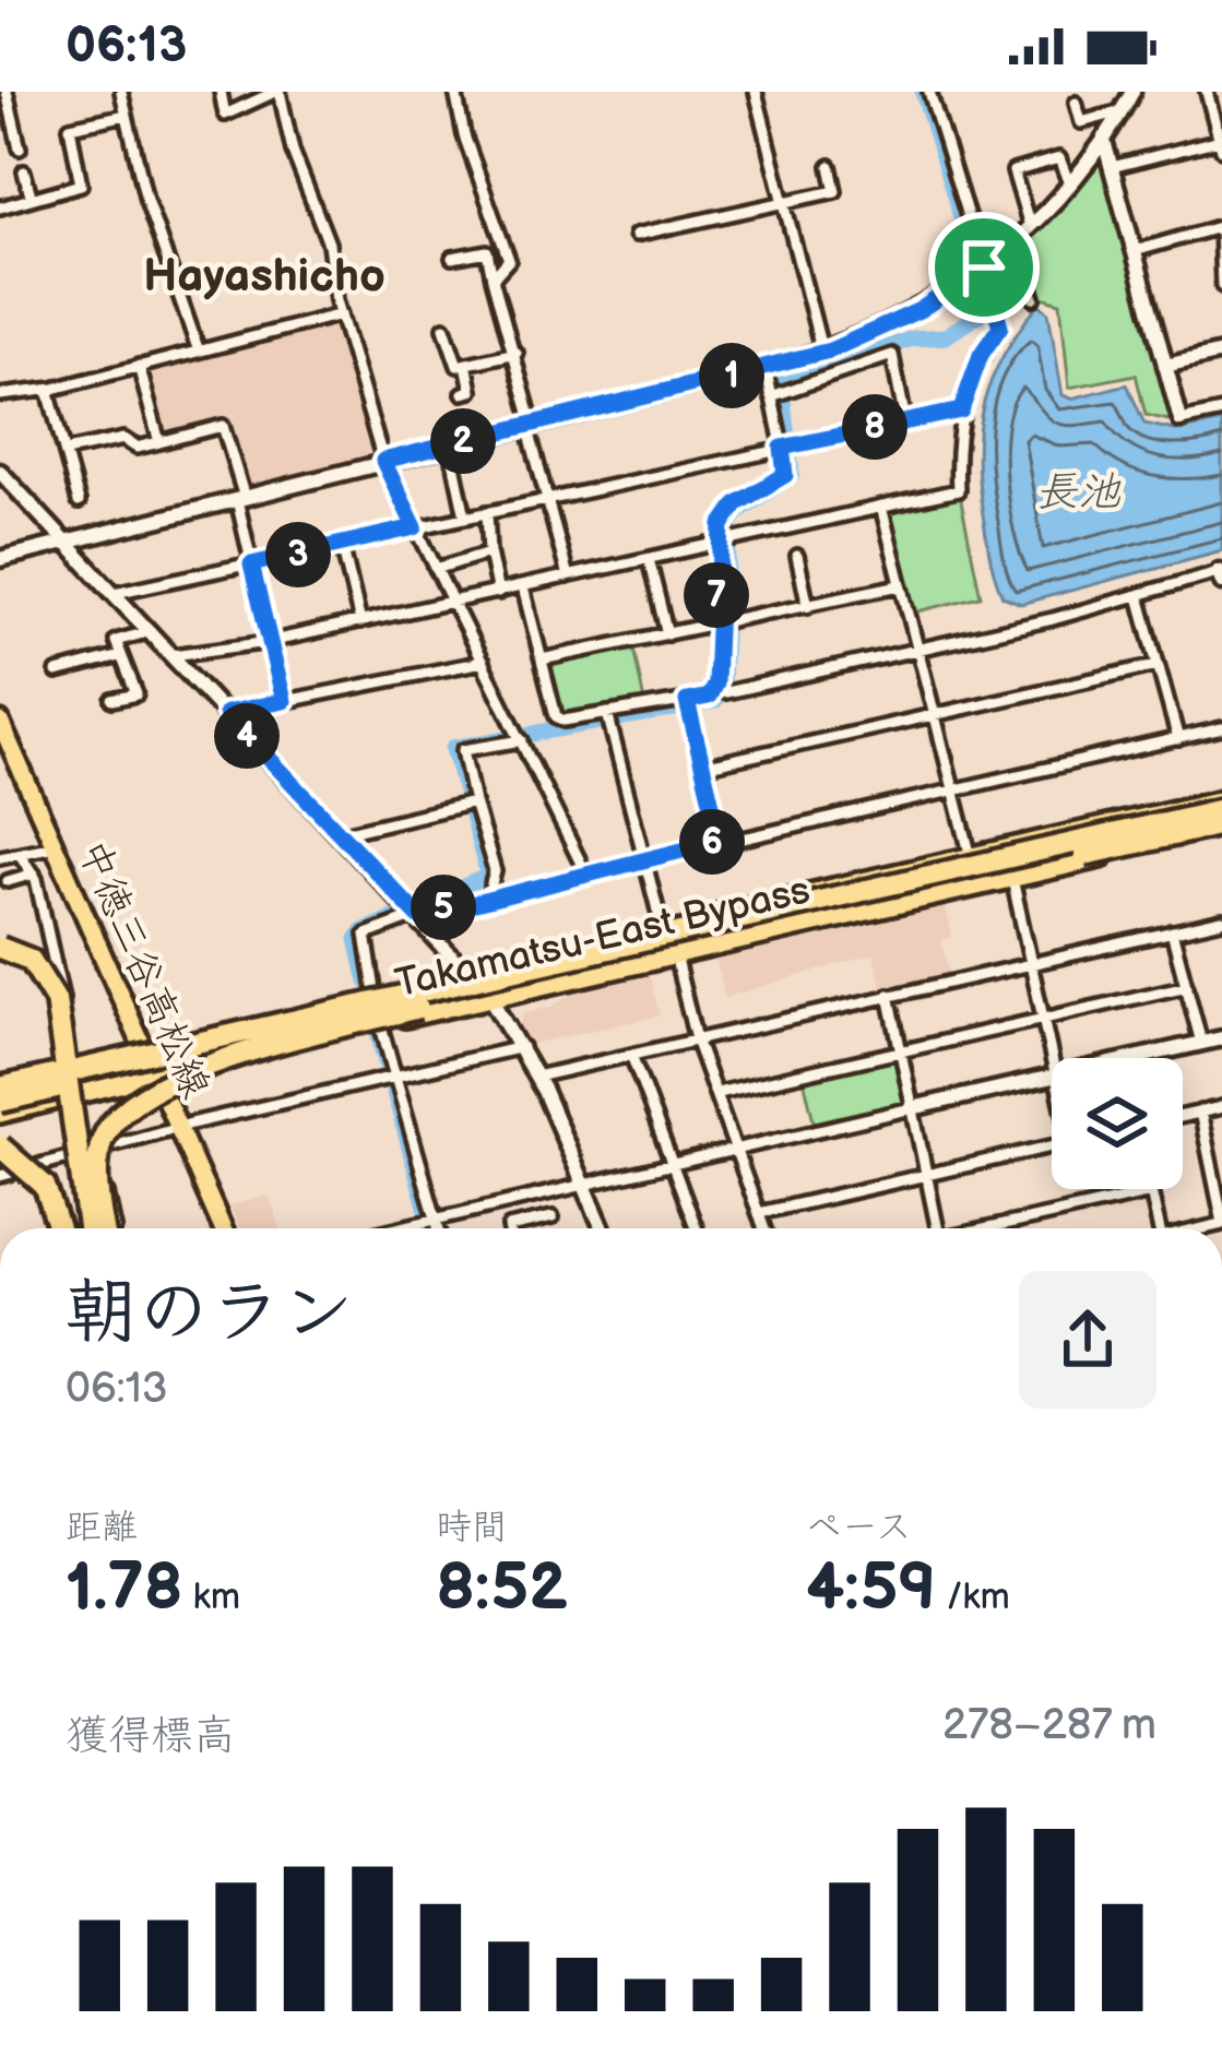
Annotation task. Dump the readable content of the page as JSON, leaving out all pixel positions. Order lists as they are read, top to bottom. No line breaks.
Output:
{"streets":{"main road":["Takamatsu-East Bypass","中徳三谷高松線"]},"crossings":[["Takamatsu-East Bypass","中徳三谷高松線"]],"districts":["Hayashicho"],"water":["長池"],"page":{"status":"06:13","pins":["1","8","2","3","7","4","6","5"],"heading":["朝のラン","06:13"],"stats":[["距離","1.78 km"],["時間","8:52"],["ペース","4:59 /km"]],"chart":["獲得標高","278–287 m"]}}
